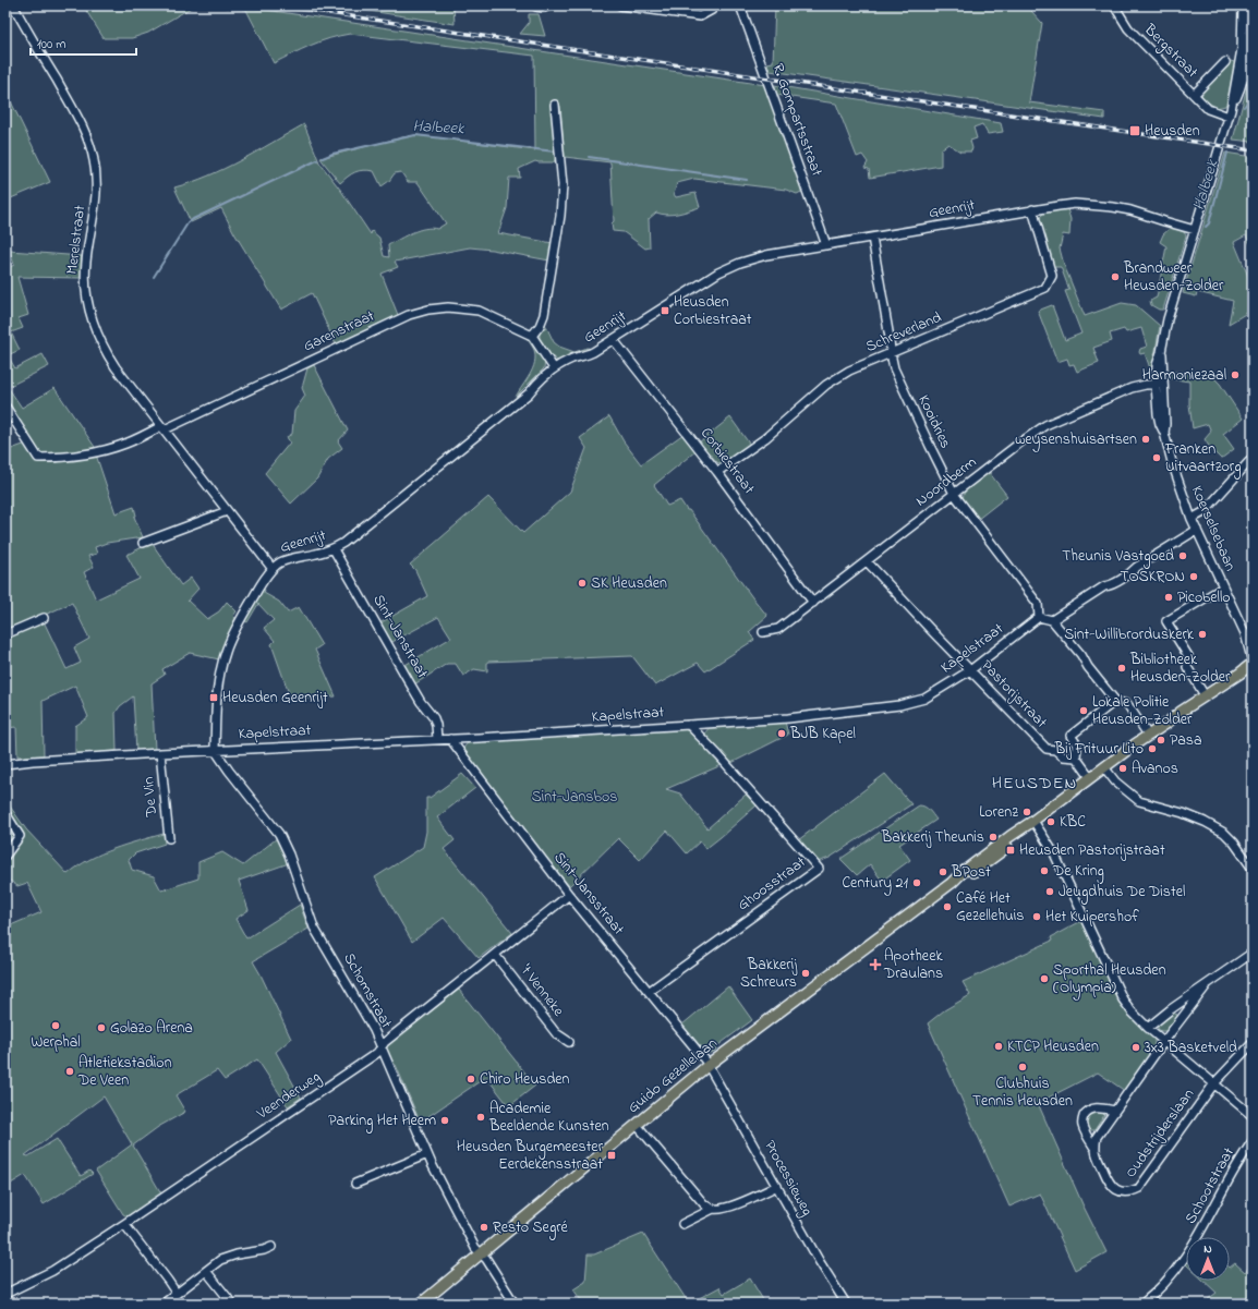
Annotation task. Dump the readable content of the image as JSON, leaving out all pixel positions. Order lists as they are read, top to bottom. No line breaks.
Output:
{"streets":{"main road":["Guido Gezellelaan"],"street":["Bergstraat","R. Gompartsstraat","Geenrijt","Merelstraat","Garenstraat","Schreverland","Kooidries","Corbiestraat","Noordberm","Koerselsebaan","Sint-Janstraat","Kapelstraat","Pastorijstraat","De Vin","Ghoosstraat","Sint-Jansstraat","Schomstraat","'t Venneke","Veenderweg","Oudstrijderslaan","Processieweg","Schootstraat"]},"crossings":[["Bergstraat","Koerselsebaan"],["R. Gompartsstraat","Geenrijt"],["Geenrijt","Merelstraat"],["Geenrijt","Schreverland"],["Geenrijt","Kooidries"],["Geenrijt","Corbiestraat"],["Geenrijt","Koerselsebaan"],["Geenrijt","Sint-Janstraat"],["Geenrijt","Kapelstraat"],["Geenrijt","Schomstraat"],["Merelstraat","Garenstraat"],["Schreverland","Kooidries"],["Schreverland","Corbiestraat"],["Kooidries","Noordberm"],["Kooidries","Kapelstraat"],["Corbiestraat","Noordberm"],["Noordberm","Koerselsebaan"],["Noordberm","Pastorijstraat"],["Sint-Janstraat","Kapelstraat"],["Kapelstraat","Pastorijstraat"],["Kapelstraat","De Vin"],["Kapelstraat","Ghoosstraat"],["Kapelstraat","Sint-Jansstraat"],["Kapelstraat","Schomstraat"],["Ghoosstraat","Sint-Jansstraat"],["Sint-Jansstraat","Guido Gezellelaan"],["Sint-Jansstraat","Veenderweg"],["Sint-Jansstraat","Processieweg"],["Schomstraat","Guido Gezellelaan"],["Schomstraat","Veenderweg"],["'t Venneke","Veenderweg"],["Guido Gezellelaan","Processieweg"]],"districts":["HEUSDEN"],"water":["Halbeek"],"parks":["Sint-Jansbos"],"places":{"transit":["Heusden","Heusden Corbiestraat","Heusden Geenrijt","Heusden Pastorijstraat","Heusden Burgemeester Eerdekensstraat"],"other":["Brandweer Heusden-Zolder","Harmoniezaal","weysenshuisartsen","Franken Uitvaartzorg","Theunis Vastgoed","TOSKRON","SK Heusden","Picobello","Sint-Willibrorduskerk","Bibliotheek Heusden-Zolder","Lokale Politie Heusden-Zolder","BJB Kapel","Pasa","Bij Frituur Lito","Avanos","Lorenz","KBC","Bakkerij Theunis","De Kring","BPost","Century 21","Jeugdhuis De Distel","Café Het Gezellehuis","Het Kuipershof","Bakkerij Schreurs","Sporthal Heusden (Olympia)","Werphal","Golazo Arena","KTCP Heusden","3x3 Basketveld","Clubhuis Tennis Heusden","Atletiekstadion De Veen","Chiro Heusden","Academie Beeldende Kunsten","Parking Het Heem","Resto Segré"],"health":["Apotheek Draulans"]},"scale_bar":"100 m","north":"top"}
